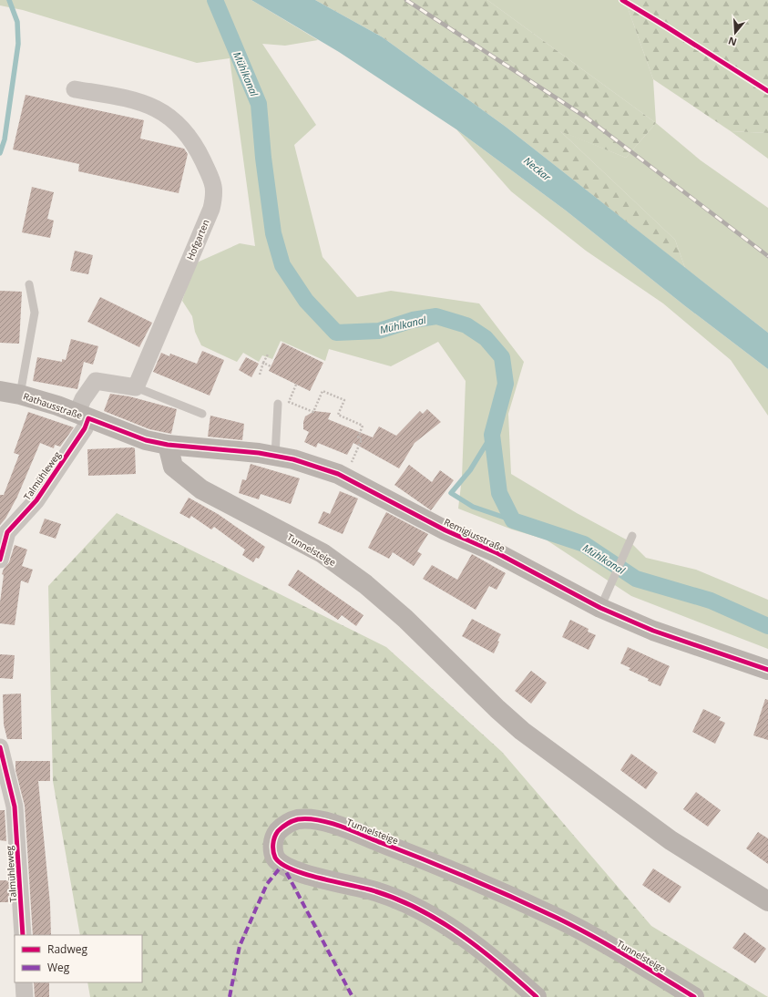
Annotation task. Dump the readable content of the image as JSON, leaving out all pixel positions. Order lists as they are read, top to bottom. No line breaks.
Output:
{"streets":{"street":["Hofgarten","Rathausstraße","Talmühleweg","Remigiusstraße","Tunnelsteige"]},"crossings":[["Rathausstraße","Talmühleweg"],["Rathausstraße","Remigiusstraße"],["Rathausstraße","Tunnelsteige"],["Remigiusstraße","Tunnelsteige"]],"water":["Mühlkanal","Neckar"],"legend":["Radweg","Weg"],"north":"bottom"}
